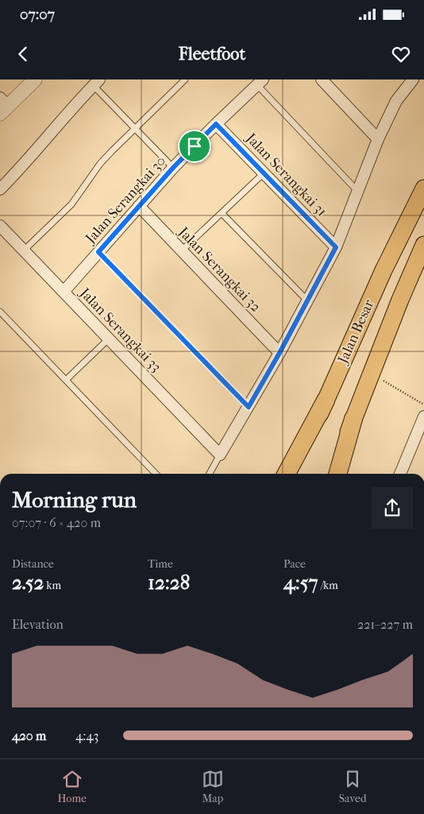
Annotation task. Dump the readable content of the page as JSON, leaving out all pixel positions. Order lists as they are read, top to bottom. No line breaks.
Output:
{"streets":{"main road":["Jalan Besar"],"street":["Jalan Serangkai 31","Jalan Serangkai 30","Jalan Serangkai 32","Jalan Serangkai 33"]},"crossings":[["Jalan Serangkai 31","Jalan Serangkai 30"],["Jalan Serangkai 30","Jalan Serangkai 32"],["Jalan Serangkai 30","Jalan Serangkai 33"]],"page":{"status":"07:07","header":"Fleetfoot","heading":["Morning run","07:07 · 6 × 420 m"],"stats":[["Distance","2.52 km"],["Time","12:28"],["Pace","4:57 /km"]],"chart":["Elevation","221–227 m"],"list":[{"name":"420 m","note":"4:43"}],"tabs":["Home","Map","Saved"]}}
